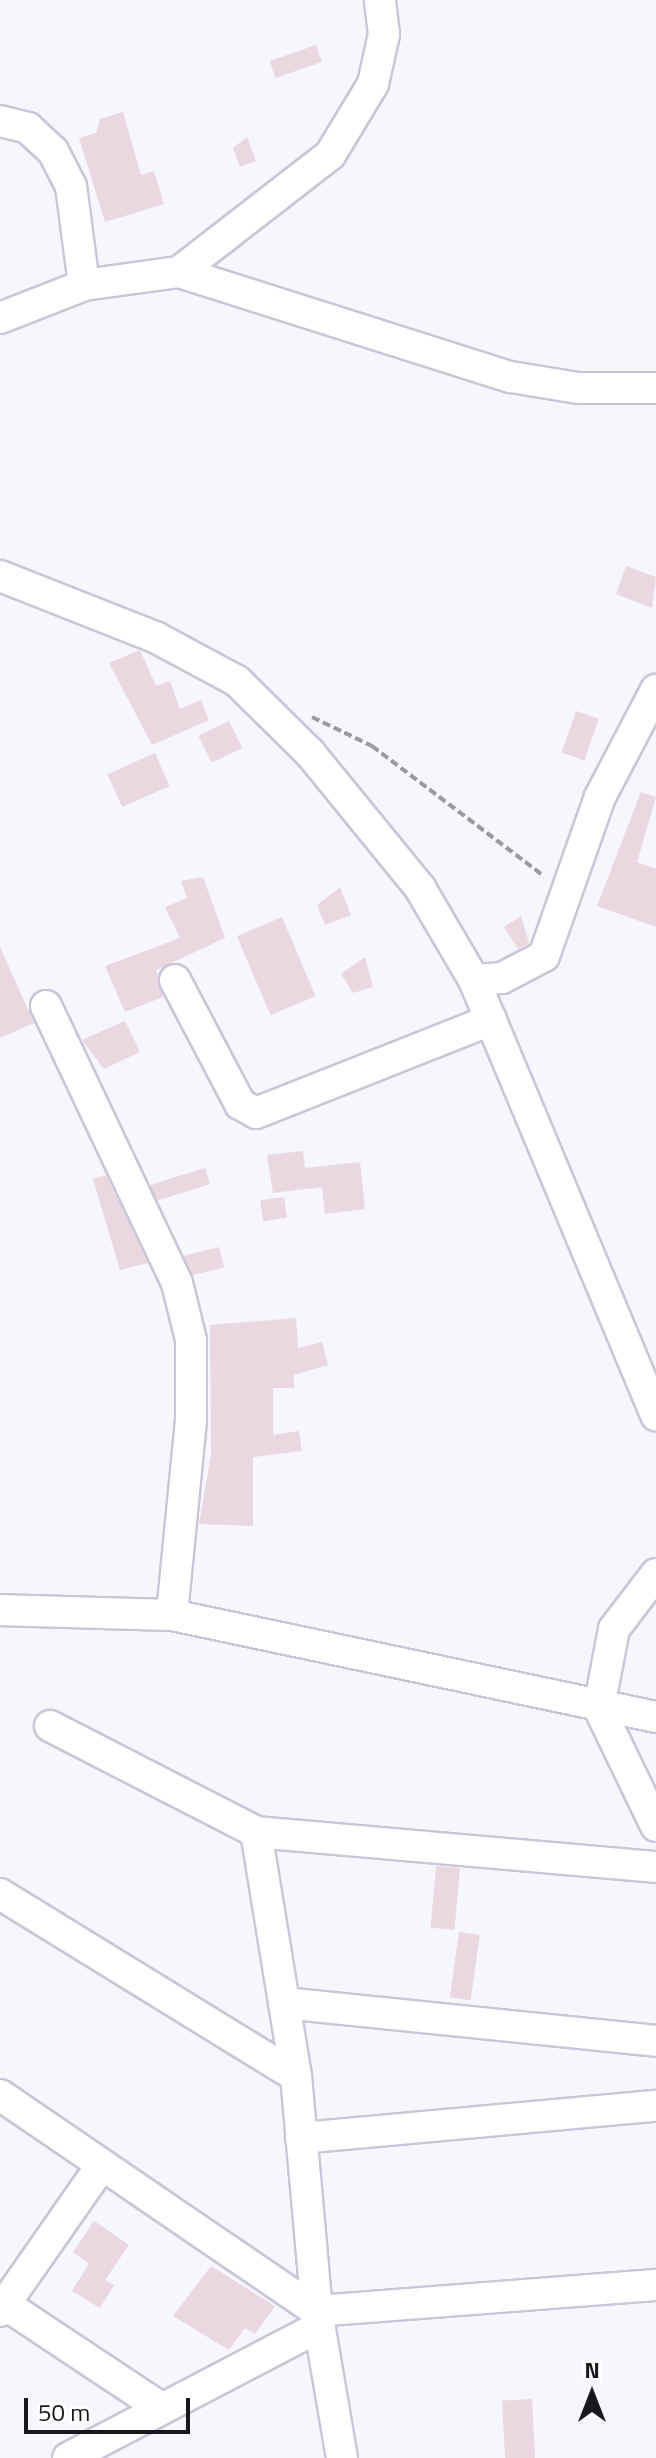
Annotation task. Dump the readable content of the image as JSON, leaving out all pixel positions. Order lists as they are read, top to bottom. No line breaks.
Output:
{"scale_bar":"50 m","north":"top"}
